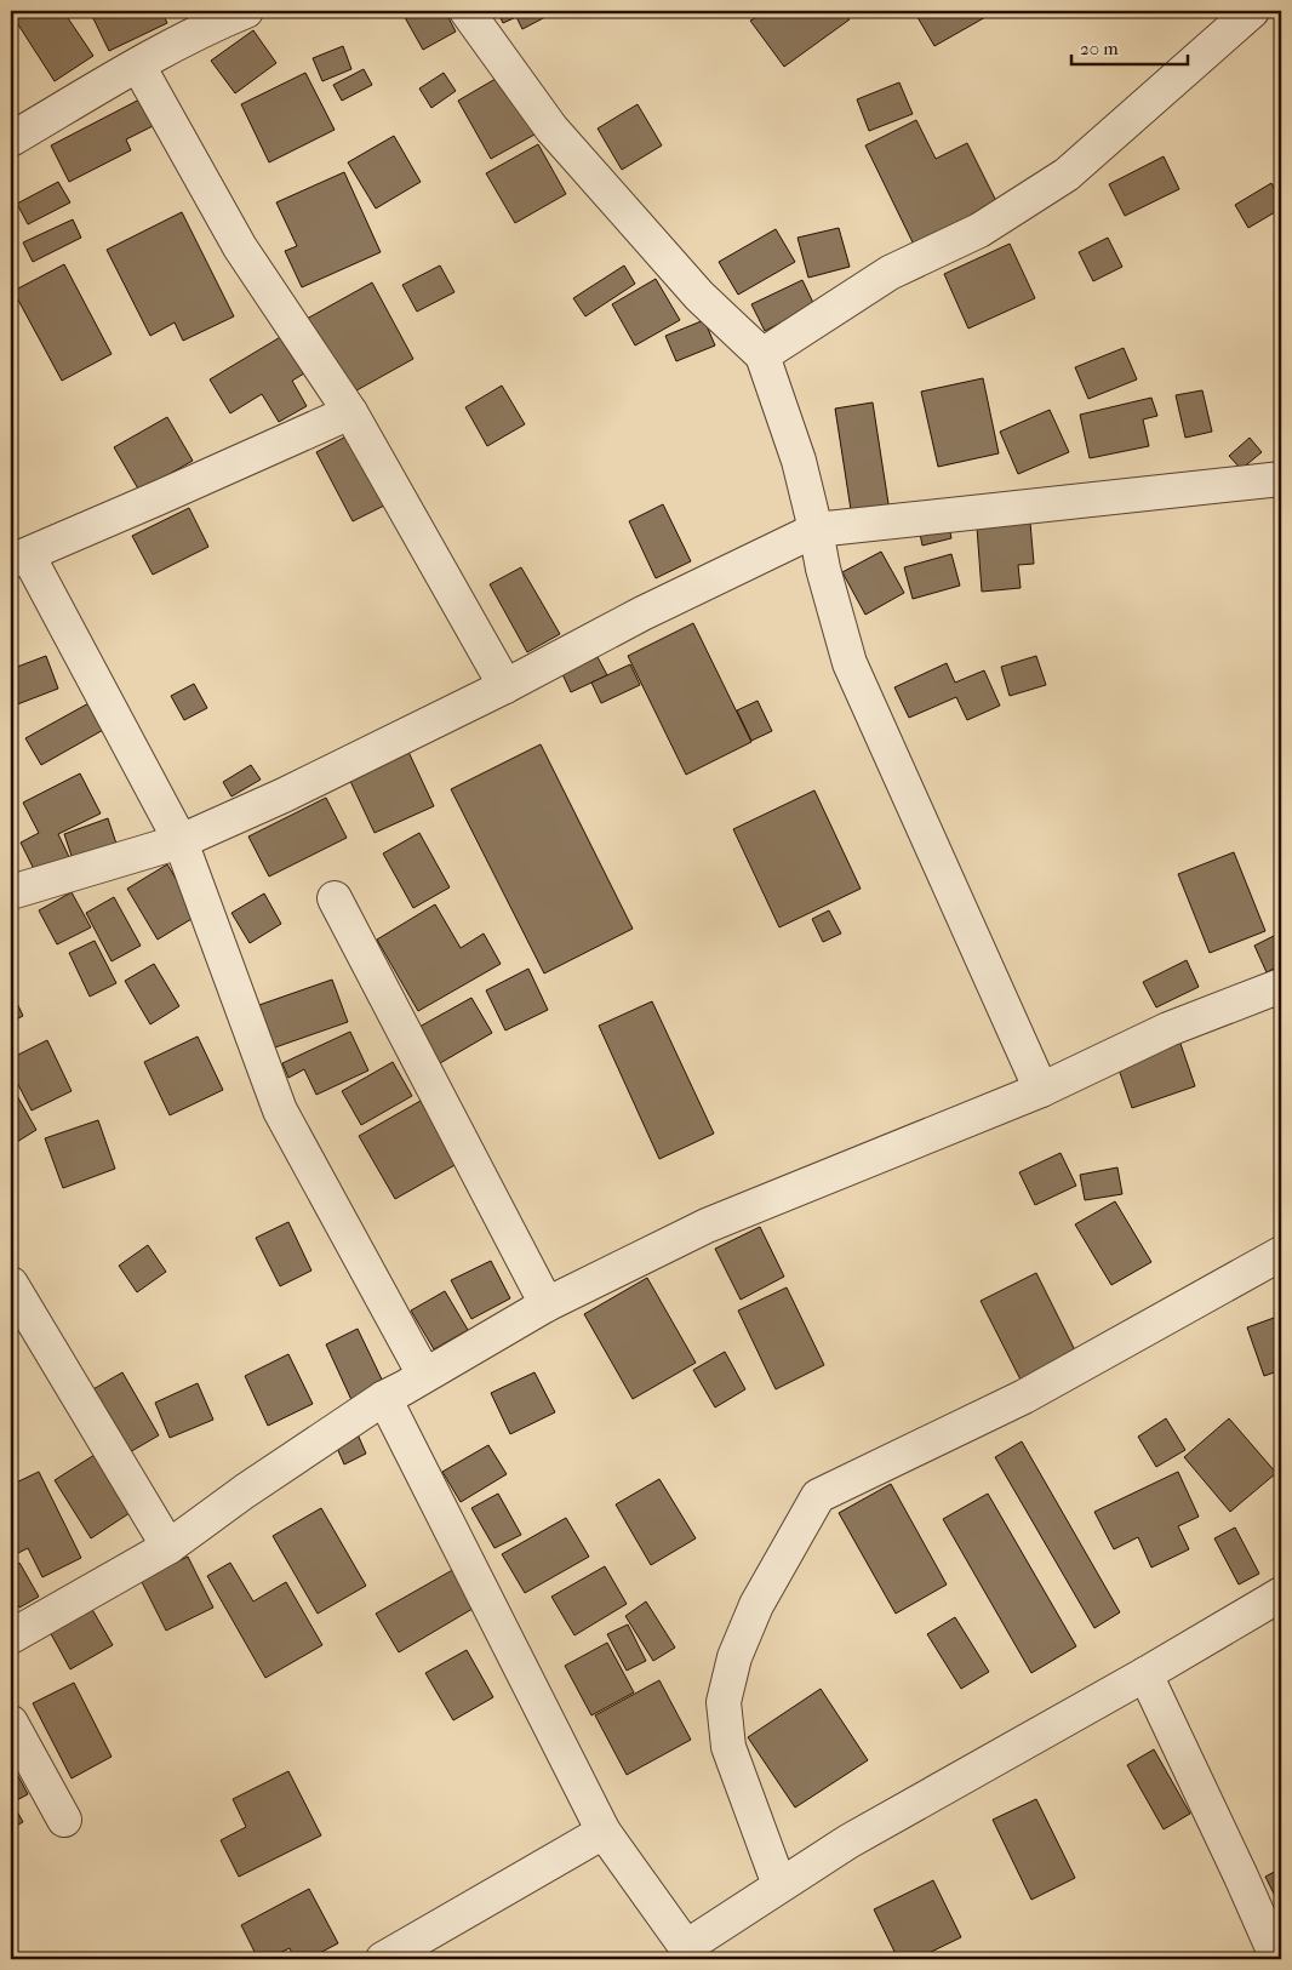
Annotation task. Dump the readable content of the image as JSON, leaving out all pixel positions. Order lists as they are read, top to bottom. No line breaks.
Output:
{"scale_bar":"20 m"}
